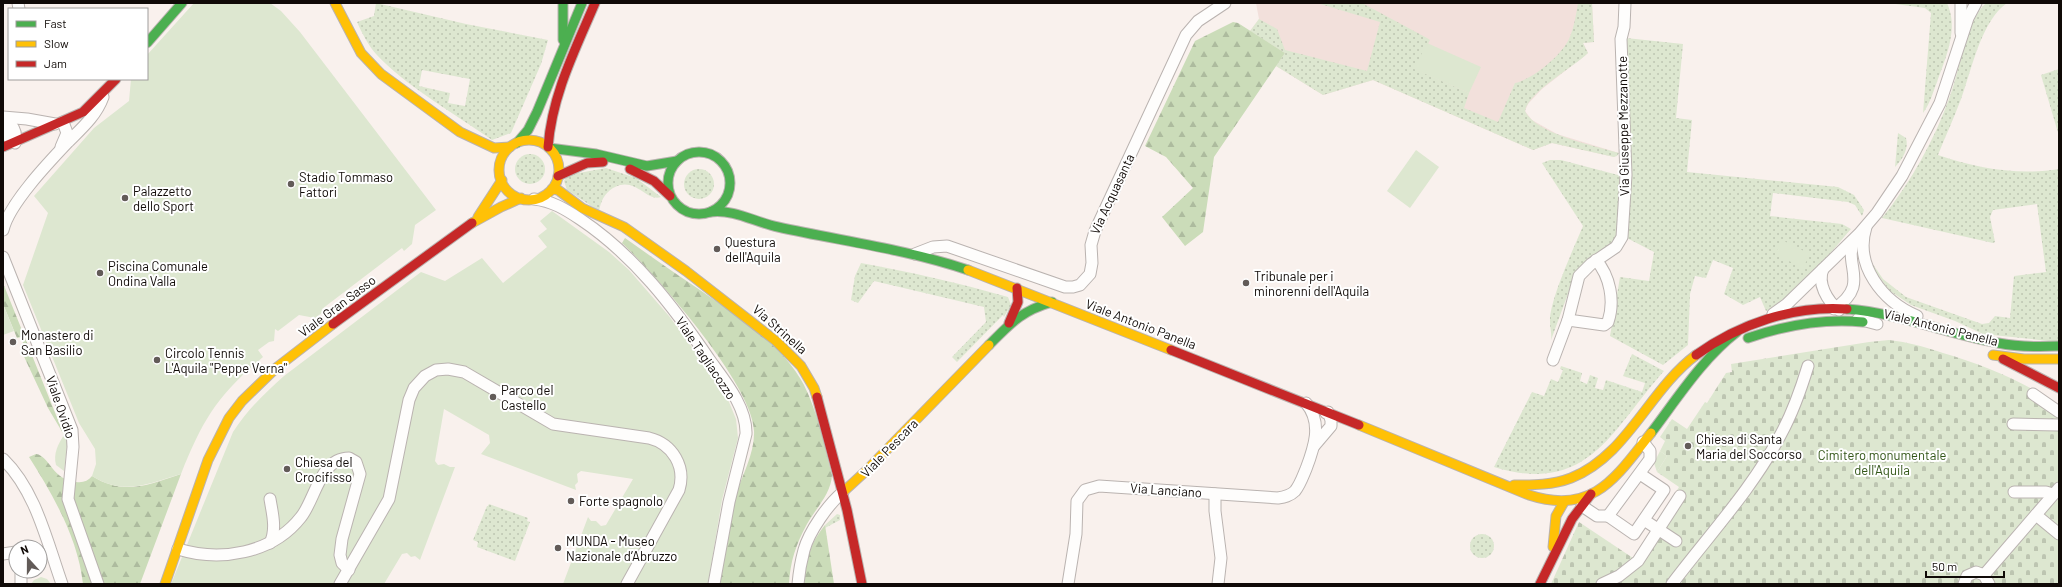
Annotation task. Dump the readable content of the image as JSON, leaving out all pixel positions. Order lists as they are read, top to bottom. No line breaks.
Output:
{"streets":{"main road":["Viale Gran Sasso","Viale Antonio Panella","Via Strinella","Viale Pescara"],"street":["Via Giuseppe Mezzanotte","Via Acquasanta","Viale Tagliacozzo","Viale Ovidio","Via Lanciano"]},"crossings":[["Via Acquasanta","Viale Antonio Panella"],["Viale Gran Sasso","Via Strinella"],["Viale Gran Sasso","Viale Tagliacozzo"],["Viale Antonio Panella","Viale Pescara"],["Viale Antonio Panella","Via Lanciano"],["Via Strinella","Viale Tagliacozzo"],["Via Strinella","Viale Pescara"]],"parks":["Cimitero monumentale dell'Aquila"],"places":["Stadio Tommaso Fattori","Palazzetto dello Sport","Questura dell'Aquila","Piscina Comunale Ondina Valla","Tribunale per i minorenni dell'Aquila","Monastero di San Basilio","Circolo Tennis L'Aquila \"Peppe Verna\"","Parco del Castello","Chiesa di Santa Maria del Soccorso","Chiesa del Crocifisso","Forte spagnolo","MUNDA - Museo Nazionale d’Abruzzo"],"legend":["Fast","Slow","Jam"],"scale_bar":"50 m","north":"top"}
